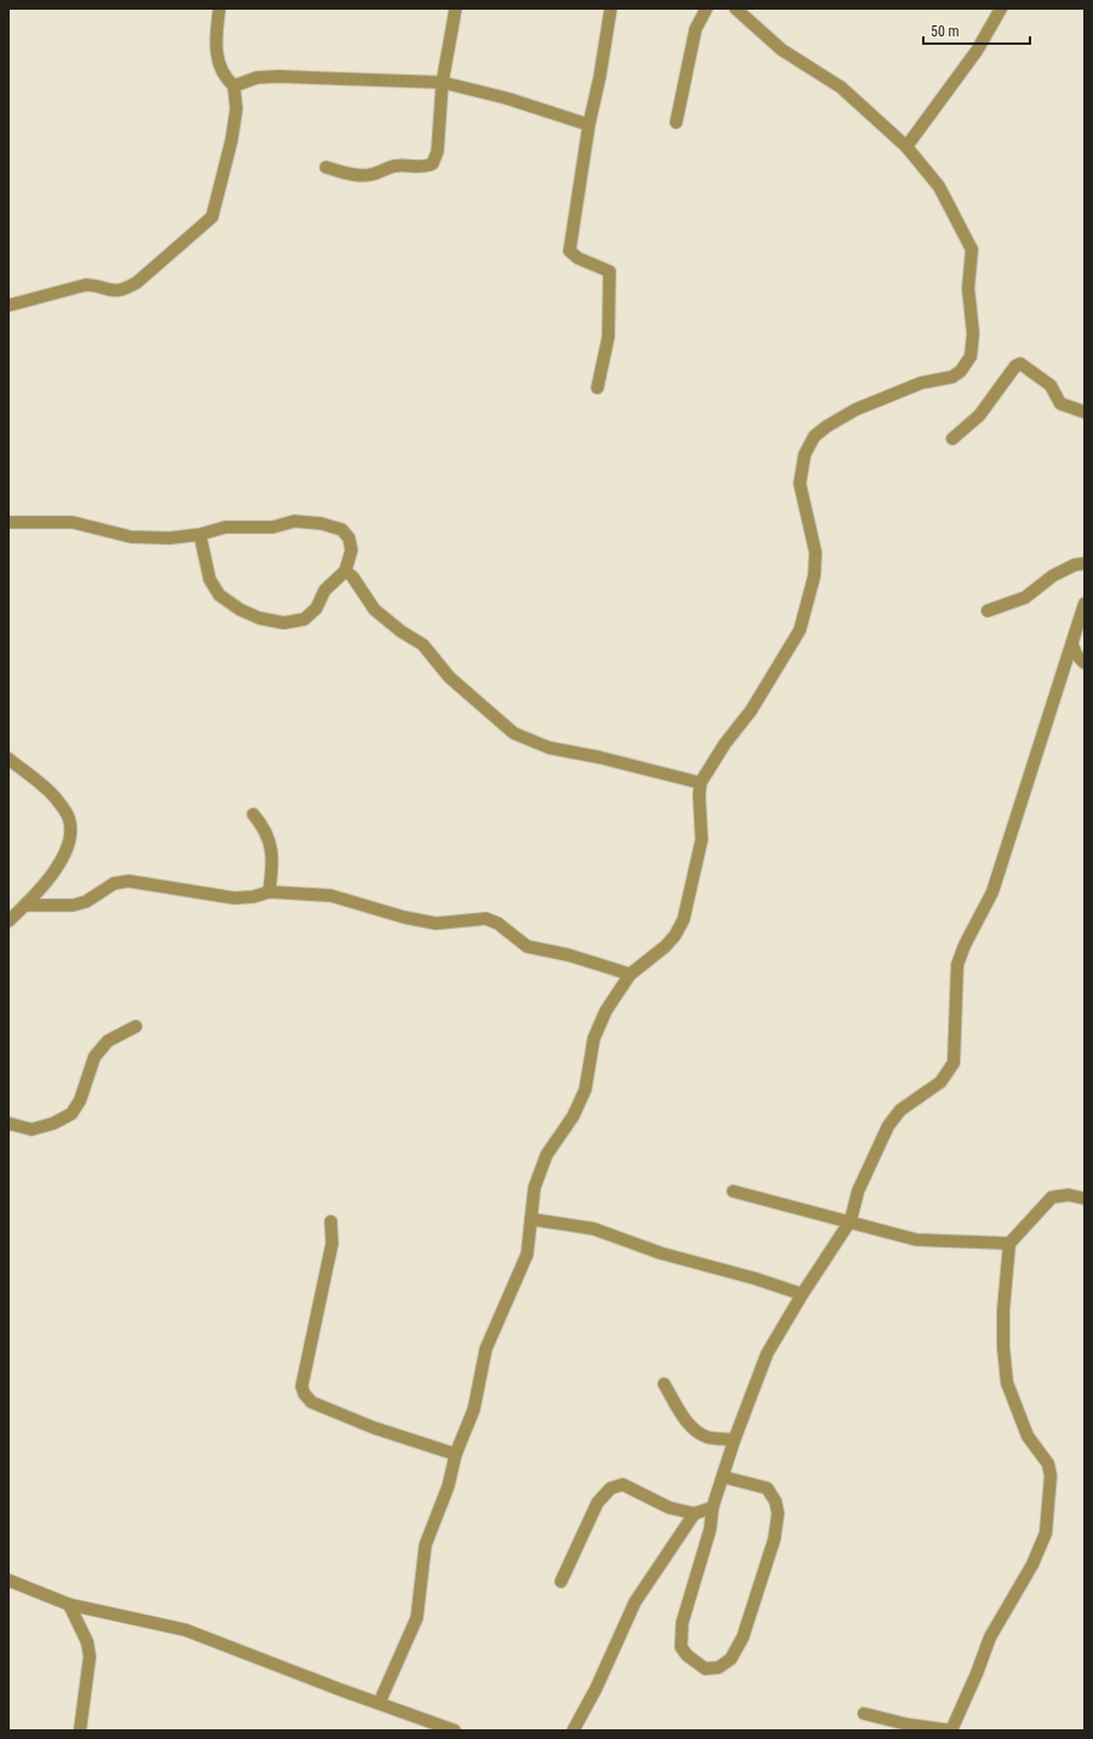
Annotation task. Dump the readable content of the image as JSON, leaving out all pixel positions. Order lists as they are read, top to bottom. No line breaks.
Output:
{"scale_bar":"50 m"}
